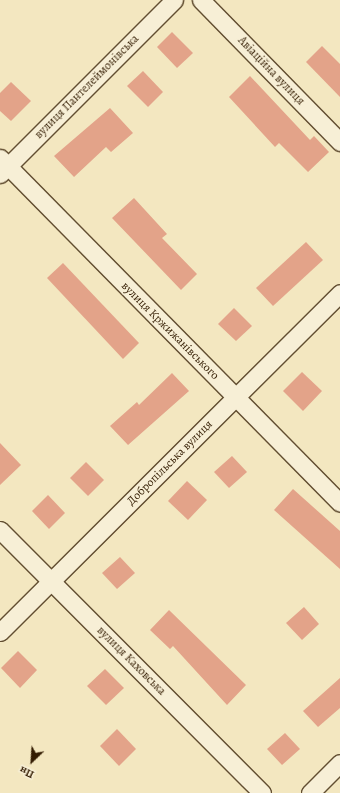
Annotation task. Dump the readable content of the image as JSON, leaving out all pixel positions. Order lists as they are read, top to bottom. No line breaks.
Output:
{"streets":{"street":["Авіаційна вулиця","вулиця Пантелеймонівська","вулиця Кржижанівського","Добропільська вулиця","вулиця Каховська"]},"crossings":[["вулиця Пантелеймонівська","вулиця Кржижанівського"],["вулиця Кржижанівського","Добропільська вулиця"],["Добропільська вулиця","вулиця Каховська"]],"north":"bottom left"}
